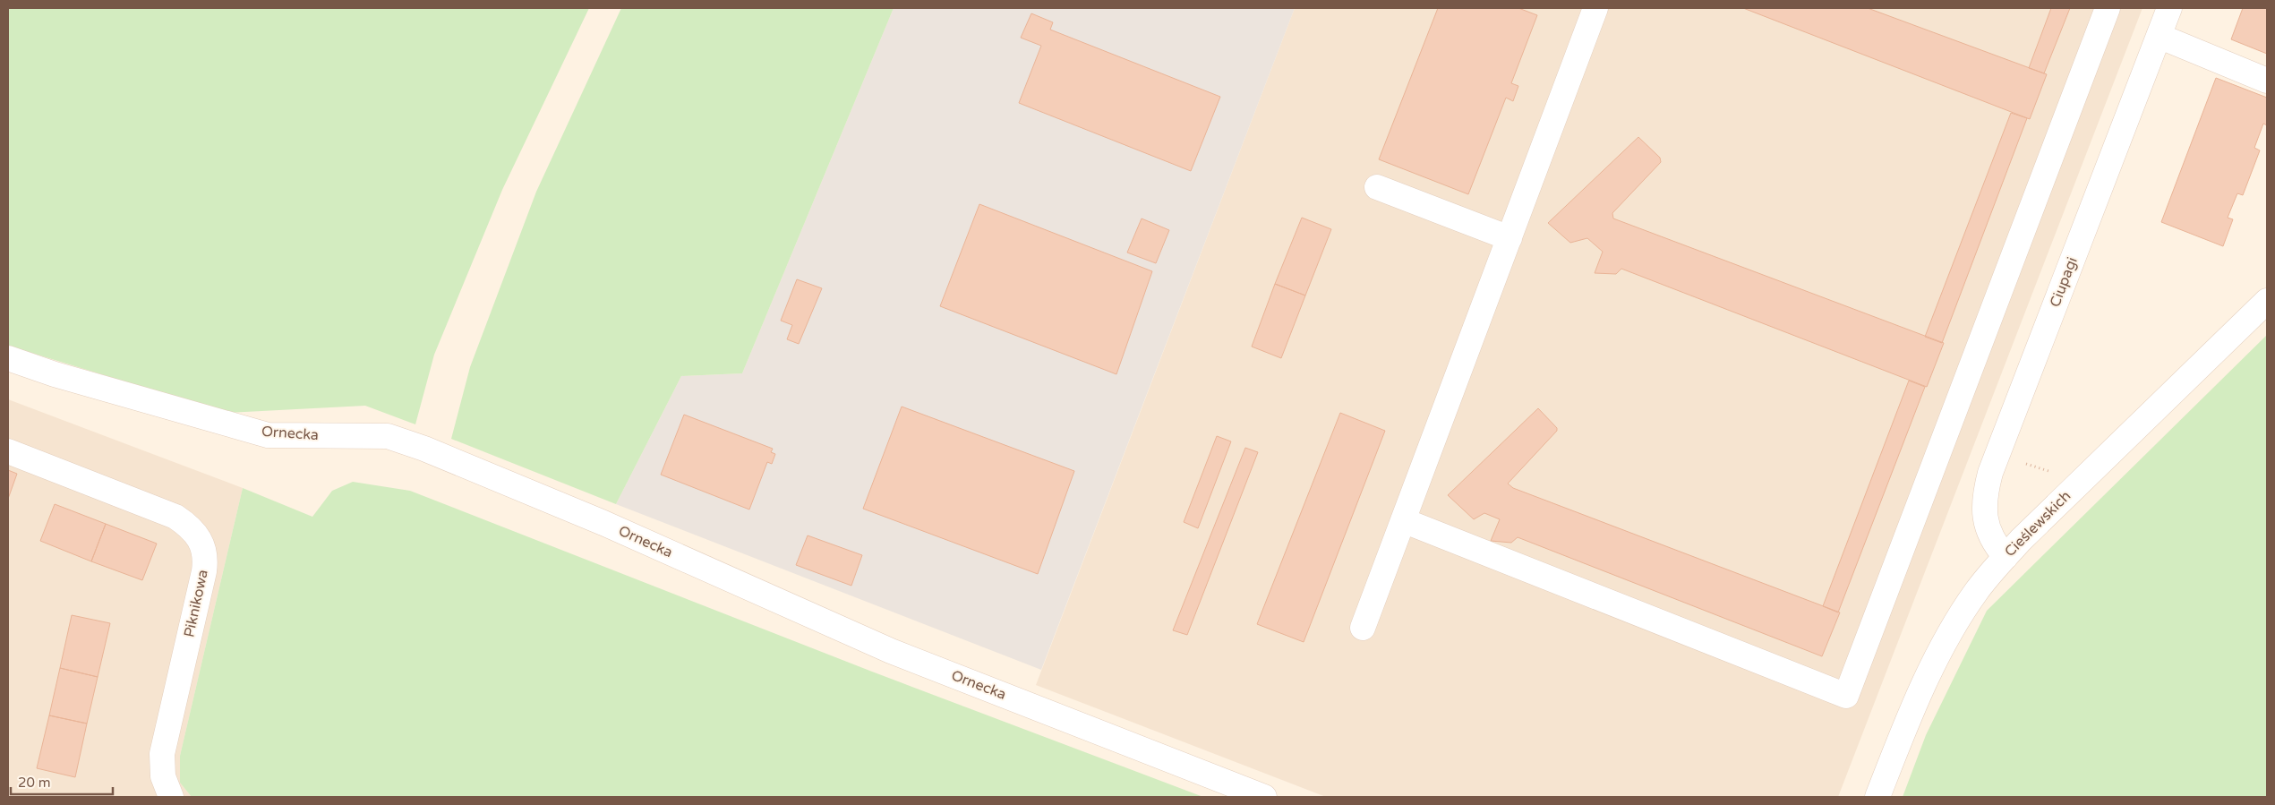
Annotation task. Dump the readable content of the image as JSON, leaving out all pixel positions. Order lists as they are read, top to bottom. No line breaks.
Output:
{"streets":{"street":["Ciupagi","Ornecka","Cieślewskich","Piknikowa"]},"crossings":[["Ciupagi","Cieślewskich"]],"scale_bar":"20 m"}
